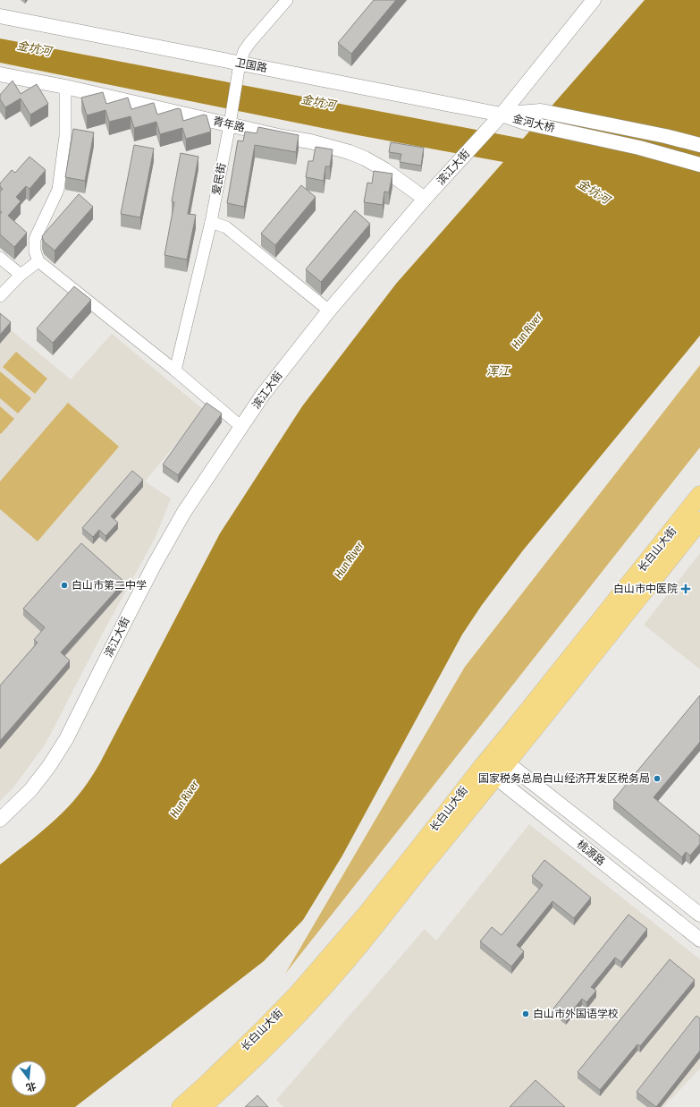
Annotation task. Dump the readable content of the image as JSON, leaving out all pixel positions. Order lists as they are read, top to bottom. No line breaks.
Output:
{"streets":{"main road":["长白山大街"],"street":["卫国路","金河大桥","青年路","滨江大街","爱民街","桃源路"]},"crossings":[["卫国路","金河大桥"],["卫国路","滨江大街"],["卫国路","爱民街"],["金河大桥","滨江大街"],["青年路","滨江大街"],["青年路","爱民街"],["长白山大街","桃源路"]],"water":["金坑河","Hun River","浑江"],"places":{"other":["白山市第二中学","国家税务总局白山经济开发区税务局","白山市外国语学校"],"health":["白山市中医院"]},"north":"bottom"}
